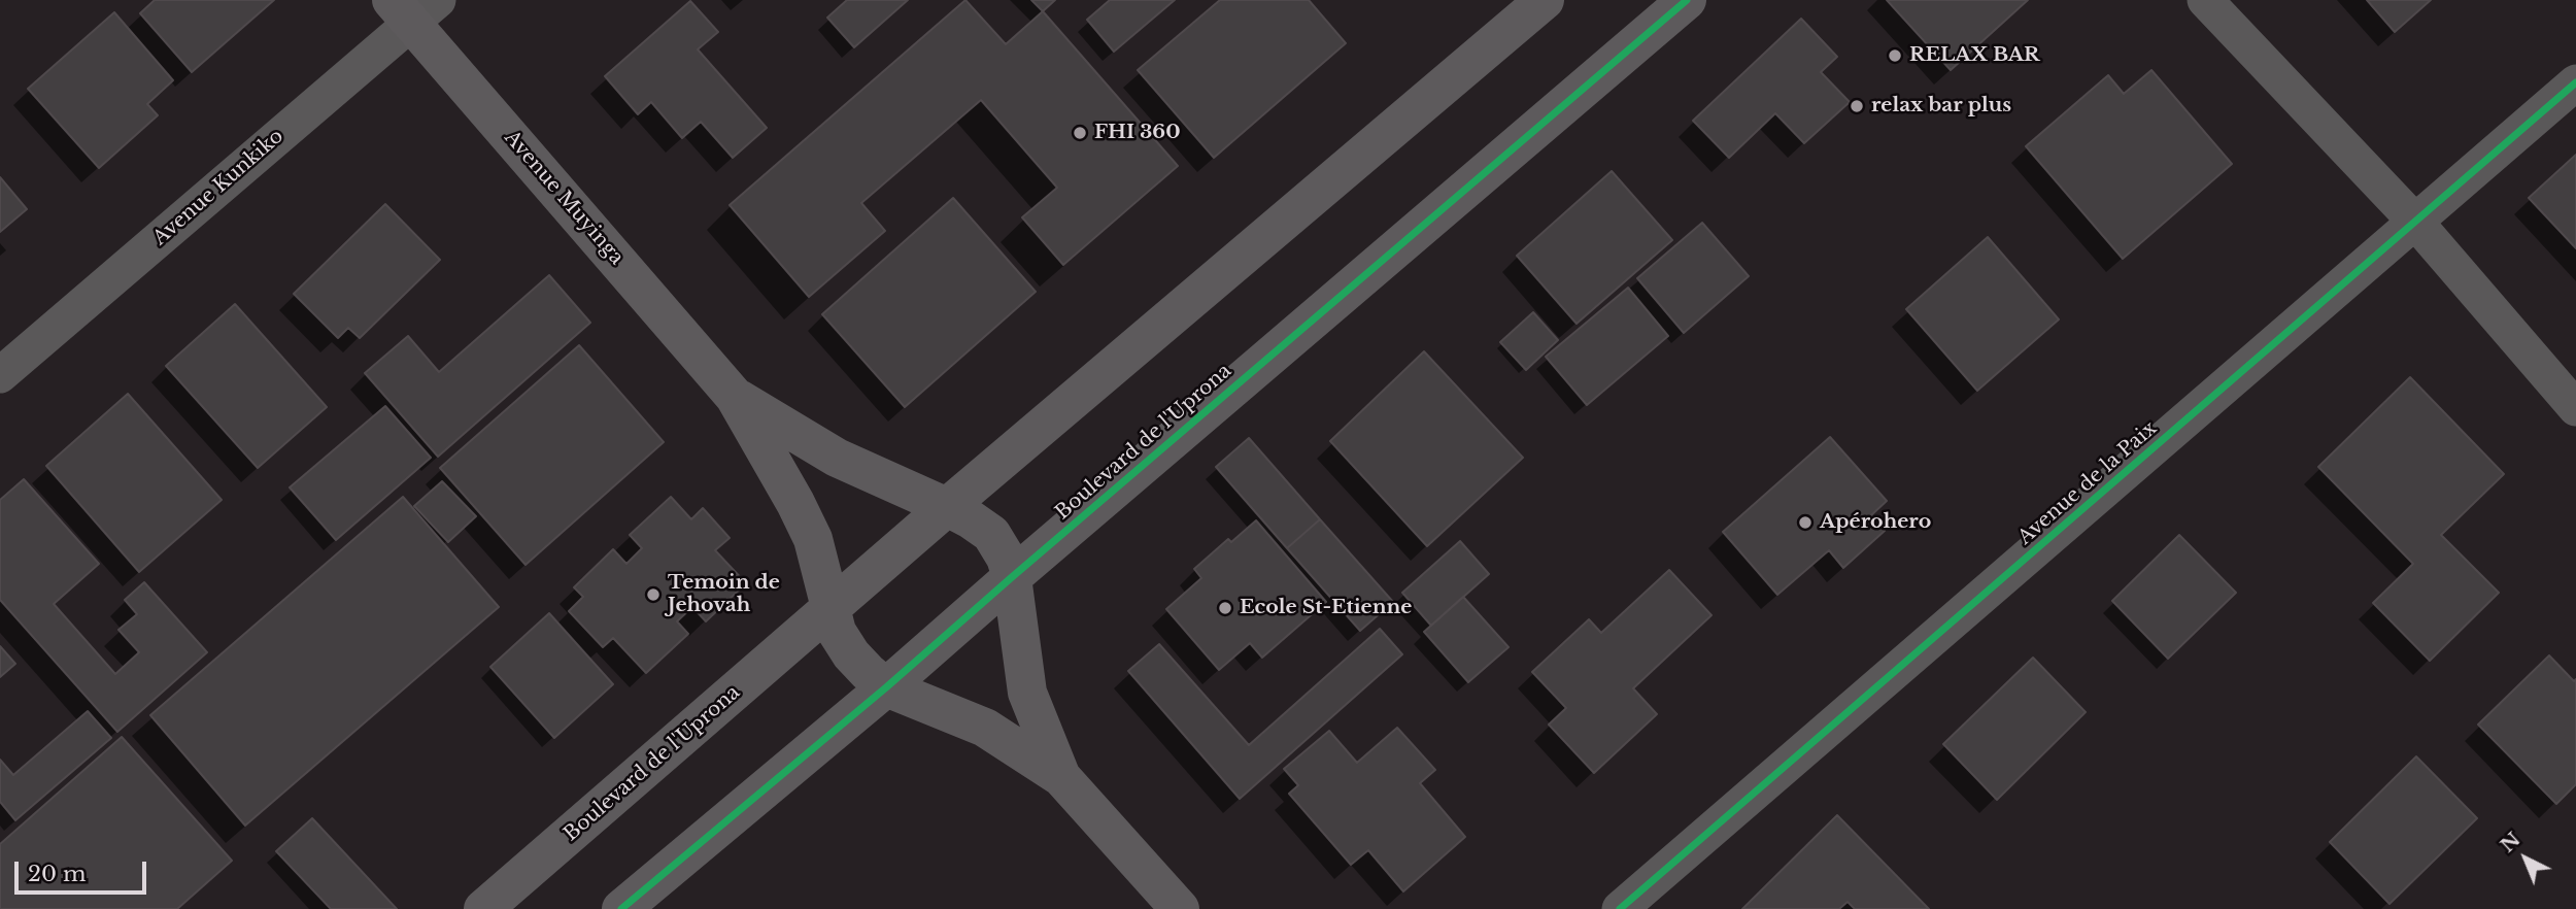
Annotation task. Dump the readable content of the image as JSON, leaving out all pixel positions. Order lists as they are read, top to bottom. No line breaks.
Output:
{"streets":{"street":["Avenue Kunkiko","Avenue Muyinga","Boulevard de l'Uprona","Avenue de la Paix"]},"crossings":[["Avenue Kunkiko","Avenue Muyinga"],["Avenue Muyinga","Boulevard de l'Uprona"]],"places":["RELAX BAR","relax bar plus","FHI 360","Apérohero","Temoin de Jehovah","Ecole St-Etienne"],"scale_bar":"20 m","north":"top left"}
